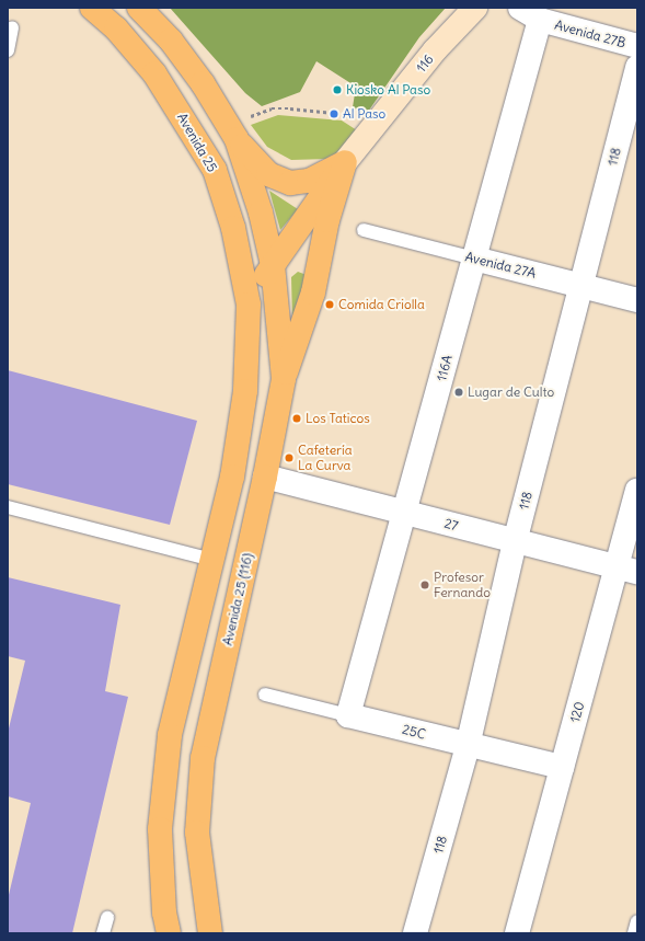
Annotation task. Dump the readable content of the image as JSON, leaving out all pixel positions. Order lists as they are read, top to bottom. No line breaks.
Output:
{"streets":{"main road":["Avenida 25","Avenida 25 (116)"],"street":["Avenida 27B","116","118","Avenida 27A","116A","27","120","25C"]},"crossings":[["Avenida 27B","116A"],["118","Avenida 27A"],["118","27"],["118","25C"],["Avenida 27A","116A"],["116A","27"],["116A","25C"],["27","Avenida 25 (116)"],["27","120"],["120","25C"]],"places":["Kiosko Al Paso","Al Paso","Comida Criolla","Lugar de Culto","Los Taticos","Cafetería La Curva","Profesor Fernando"]}
